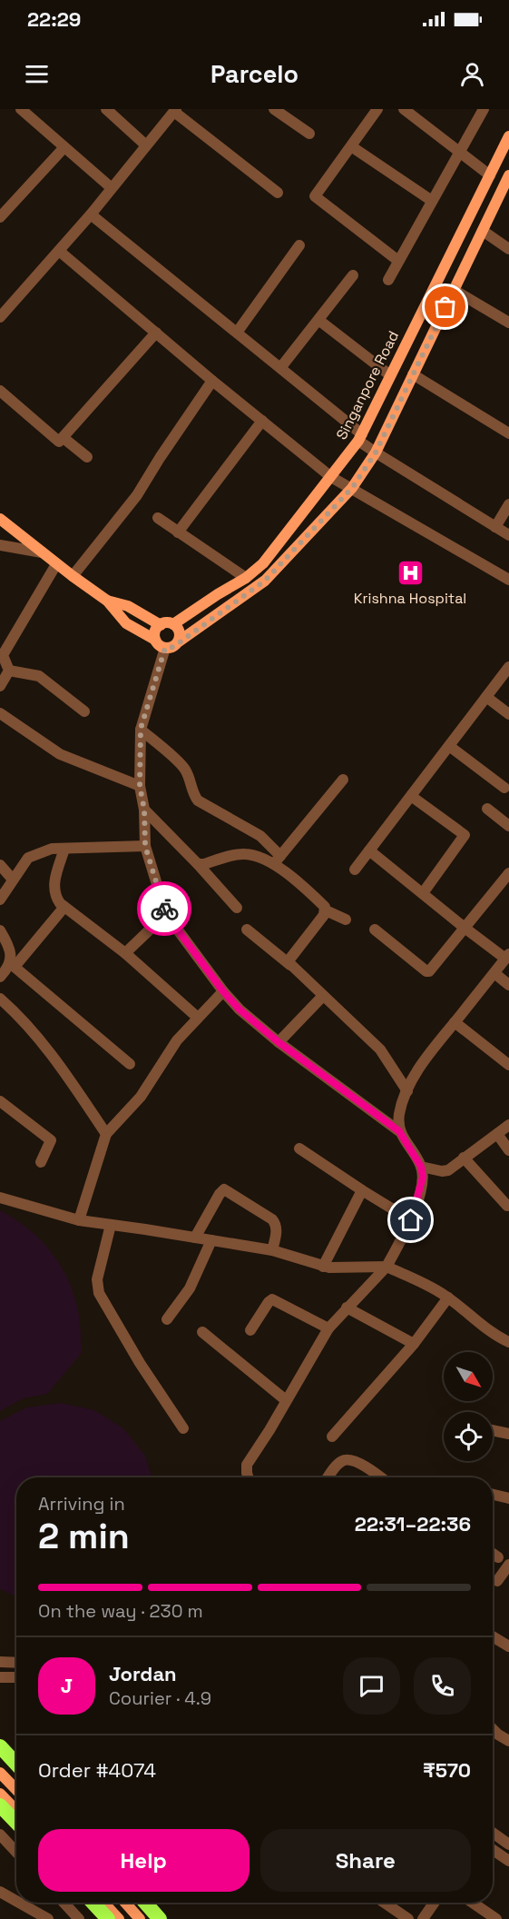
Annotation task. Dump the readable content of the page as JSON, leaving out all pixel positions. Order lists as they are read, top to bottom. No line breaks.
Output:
{"streets":{"main road":["Singanpore Road"]},"places":{"hospital":["Krishna Hospital"]},"north":"bottom right","page":{"status":"22:29","header":"Parcelo","heading":["2 min","Arriving in","22:31–22:36"],"panel":["Jordan","Courier · 4.9","Order #4074","₹570"],"bar":"On the way · 230 m","round":"J","buttons":["Help","Share"]}}
